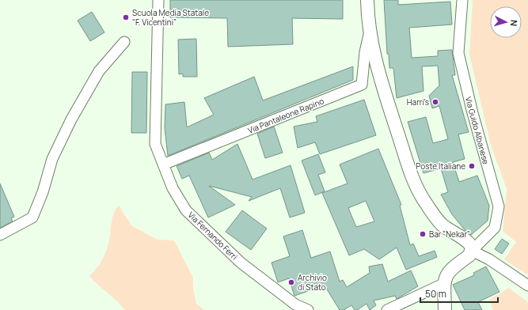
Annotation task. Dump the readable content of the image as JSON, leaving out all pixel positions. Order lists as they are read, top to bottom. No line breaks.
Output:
{"streets":{"street":["Via Pantaleone Rapino","Via Guido Albanese","Via Fernando Ferri"]},"crossings":[["Via Pantaleone Rapino","Via Fernando Ferri"]],"places":["Scuola Media Statale \"F. Vicentini\"","Harri's","Poste Italiane","Bar \"Nekar\"","Archivio di Stato"],"scale_bar":"50 m","north":"right"}
